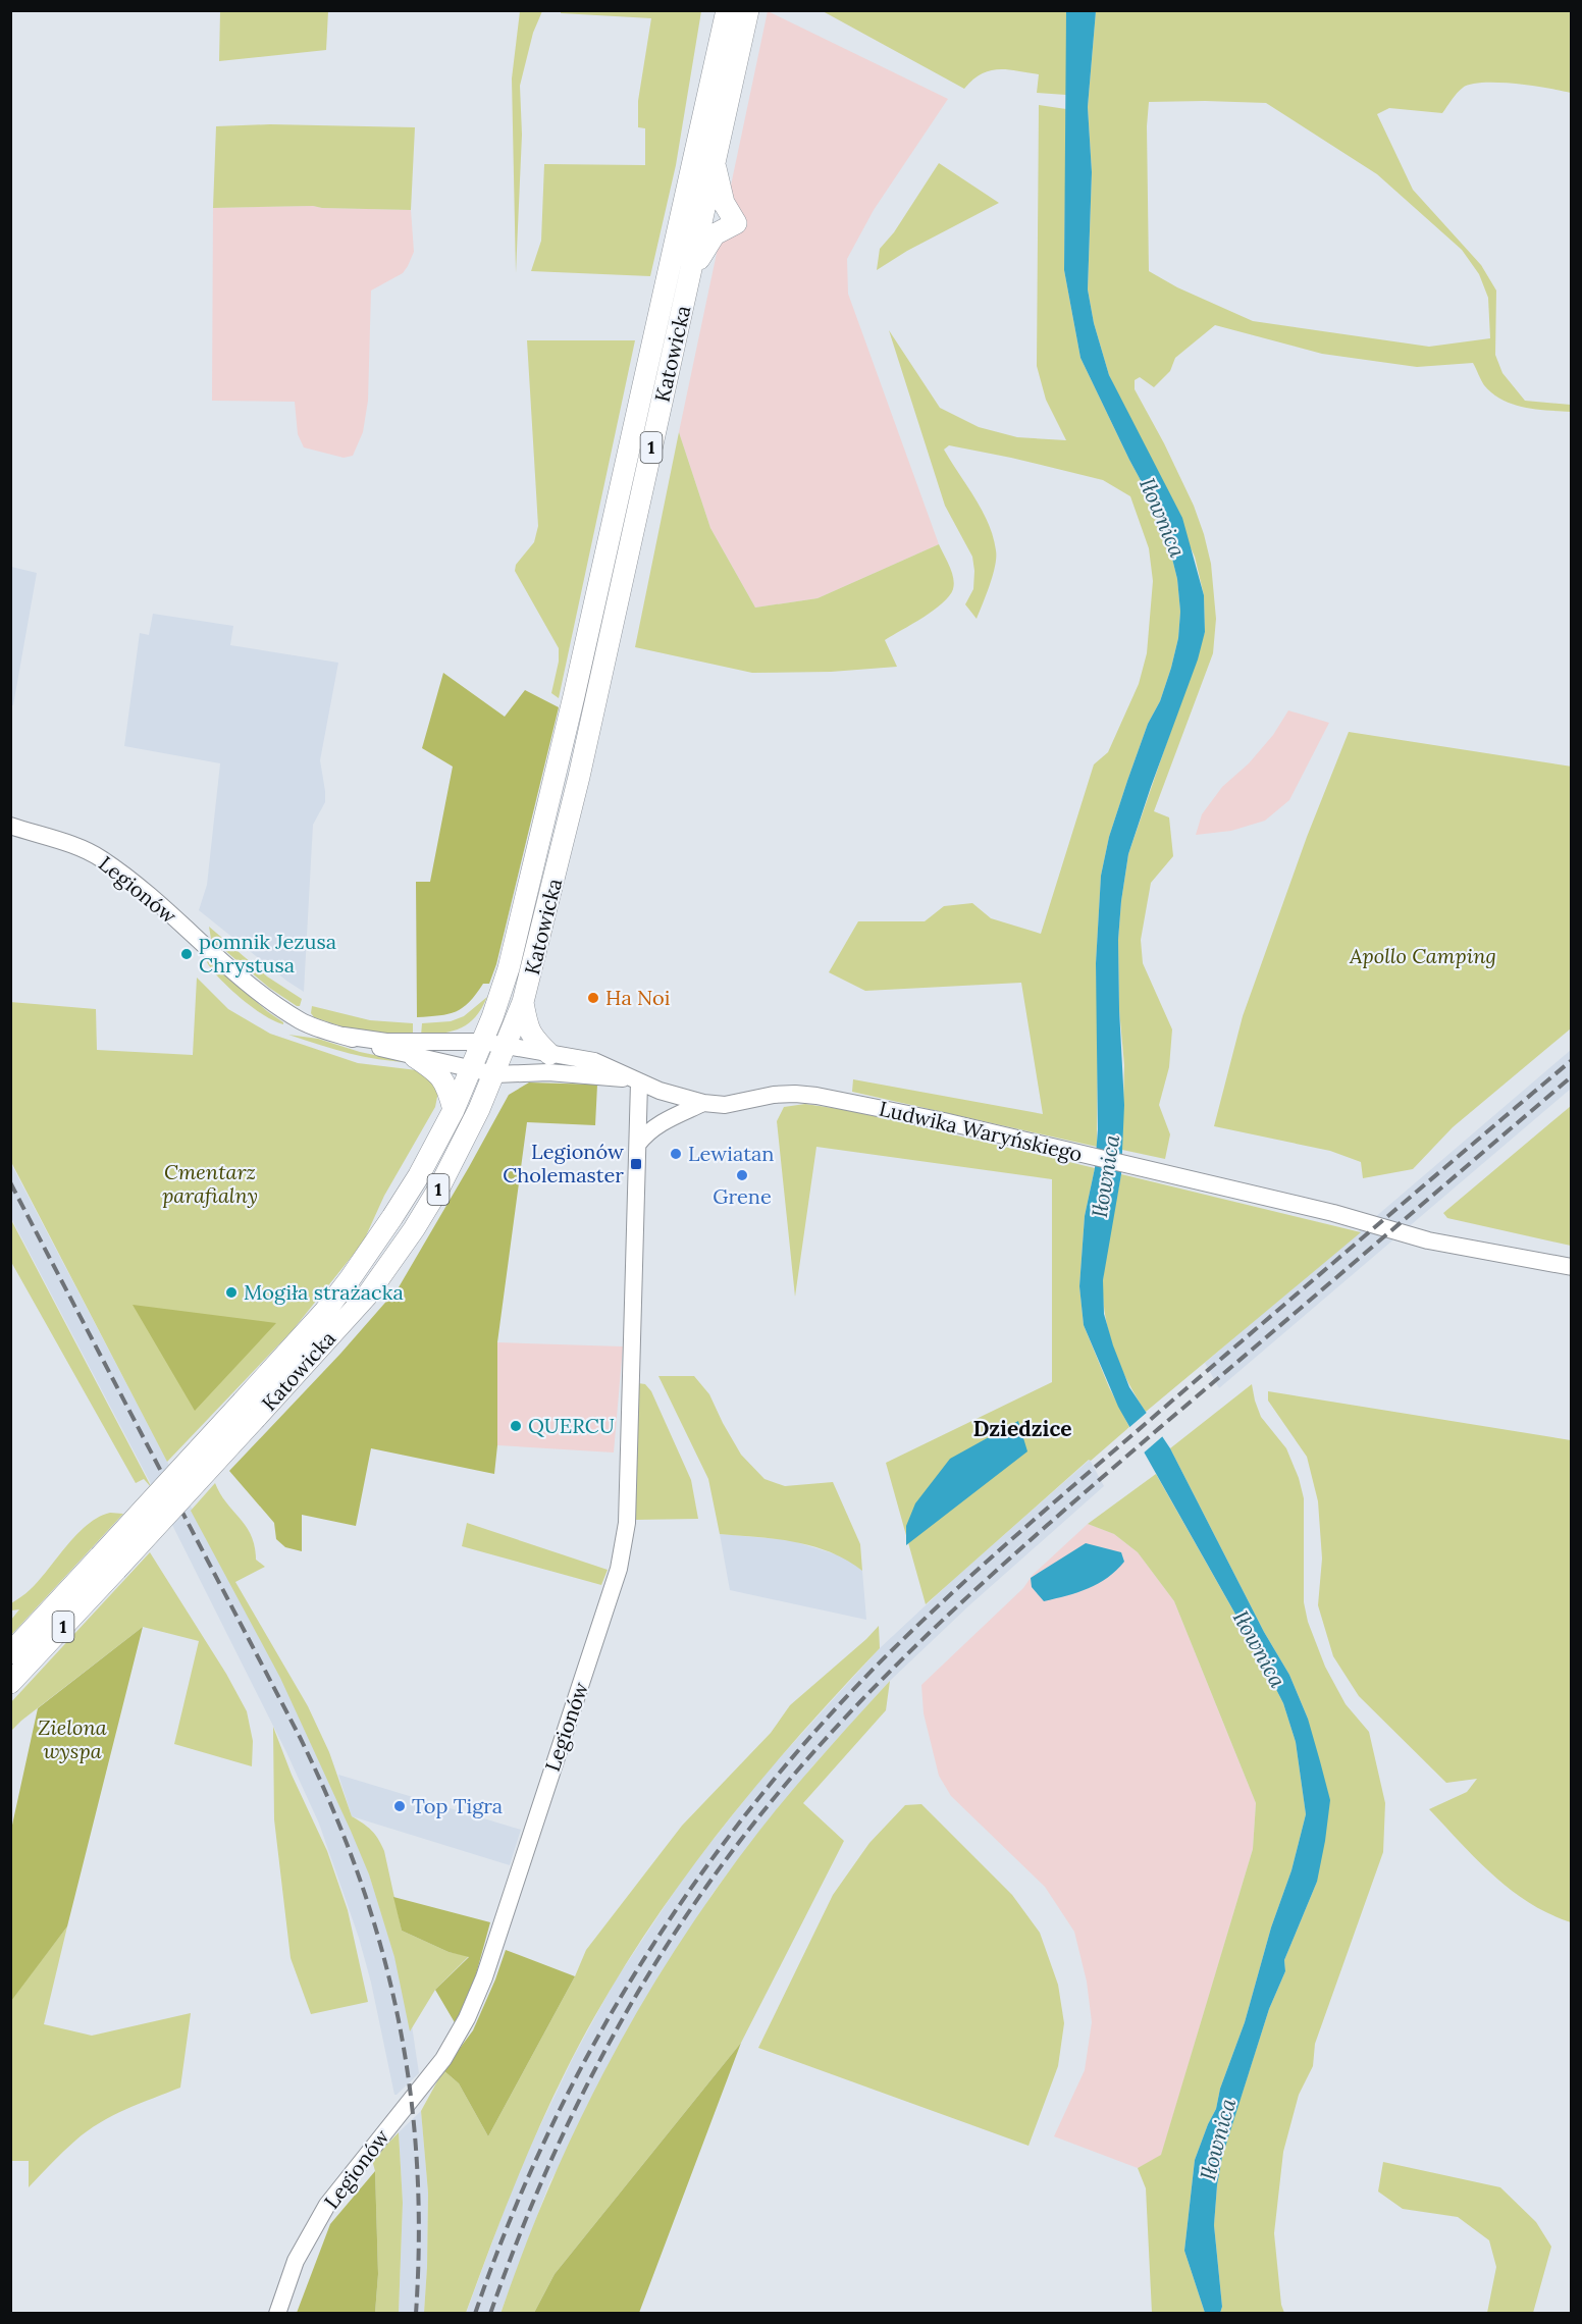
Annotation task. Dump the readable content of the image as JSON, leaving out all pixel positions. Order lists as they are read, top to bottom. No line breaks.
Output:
{"streets":{"main road":["Katowicka","1"],"street":["Legionów","Ludwika Waryńskiego"]},"crossings":[["Katowicka","Legionów"],["Legionów","Ludwika Waryńskiego"]],"districts":["Dziedzice"],"water":["Iłownica"],"parks":["Apollo Camping","Cmentarz parafialny","Zielona wyspa"],"places":{"other":["pomnik Jezusa Chrystusa","Ha Noi","Lewiatan","Grene","Mogiła strażacka","QUERCU","Top Tigra"],"transit":["Legionów Cholemaster"]}}
